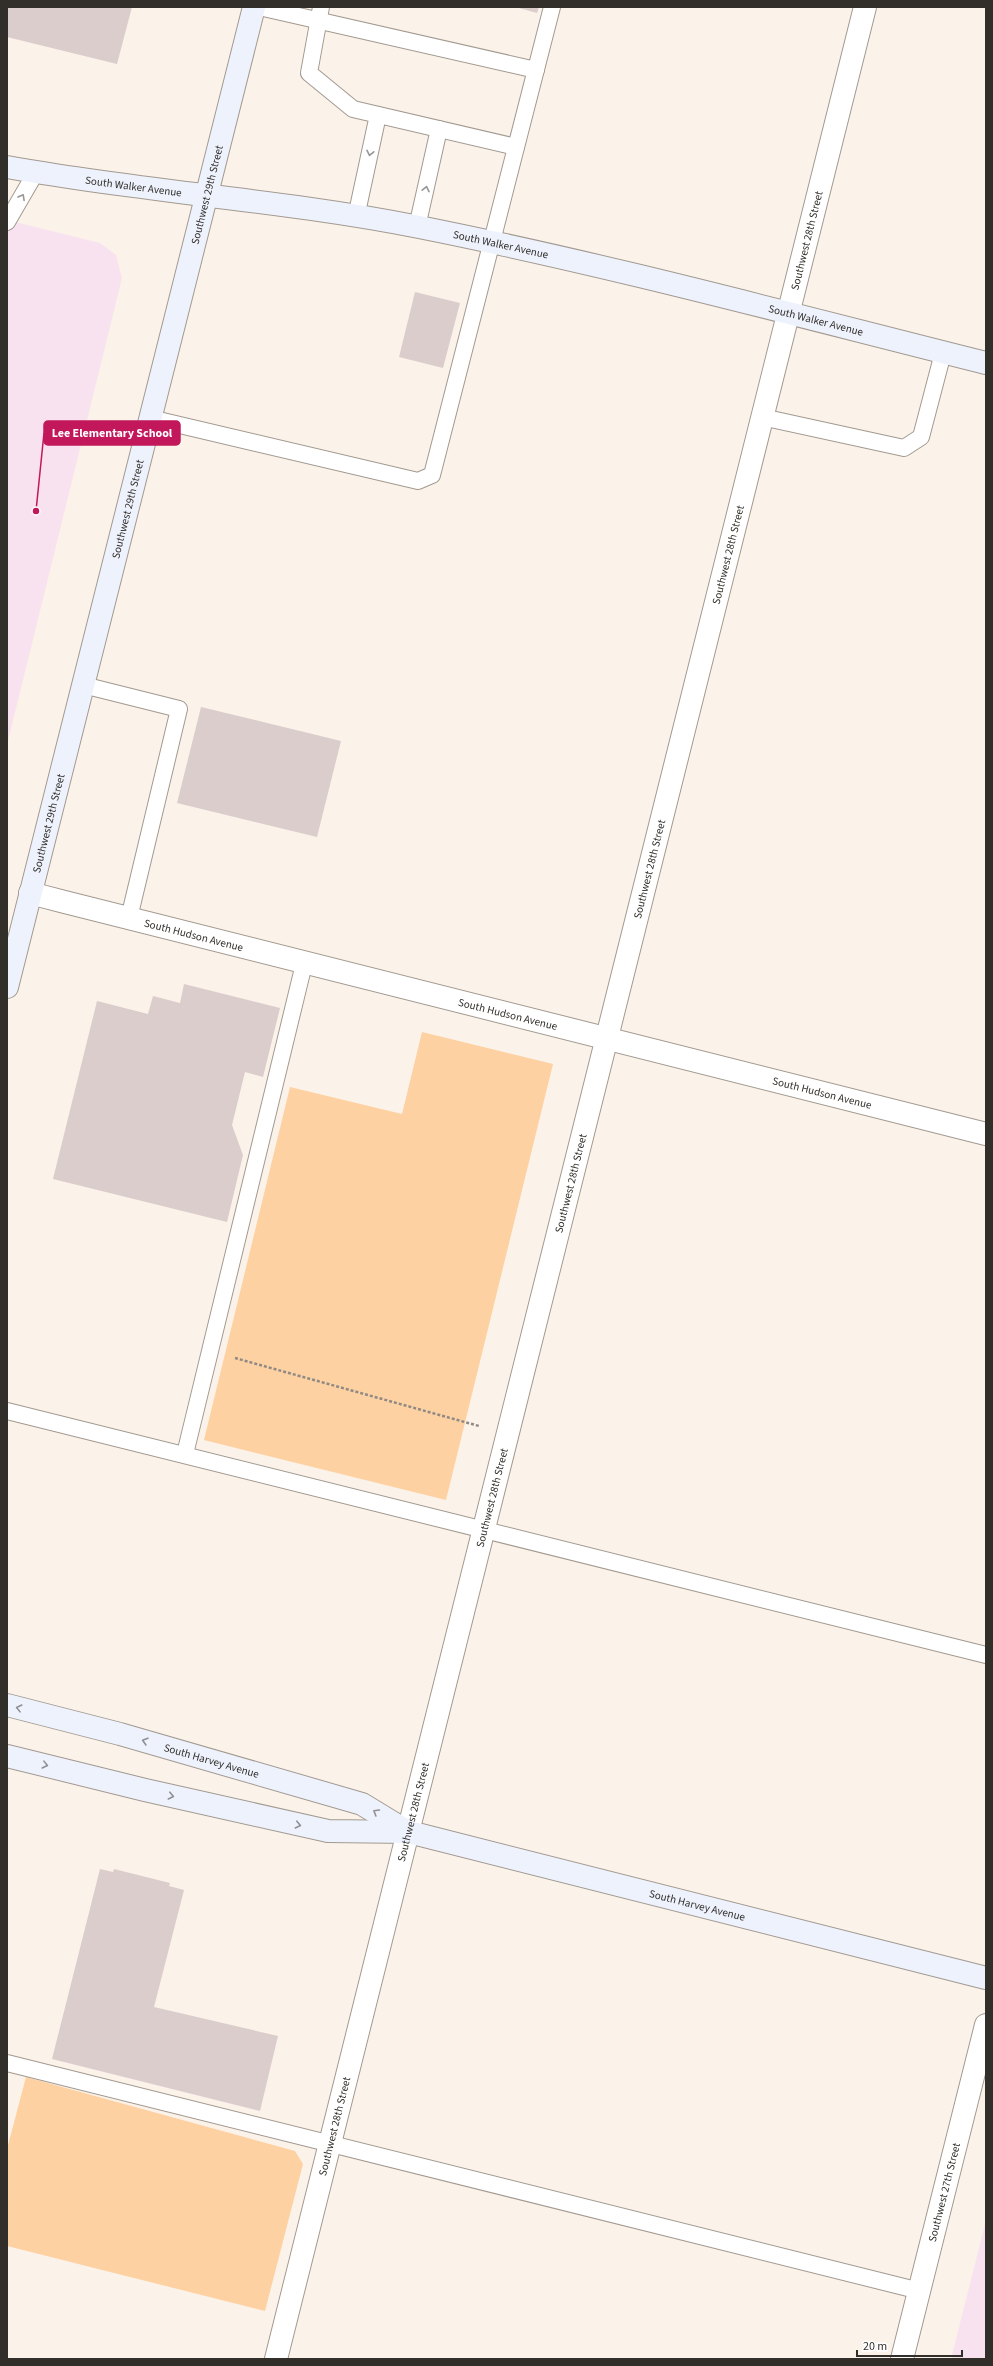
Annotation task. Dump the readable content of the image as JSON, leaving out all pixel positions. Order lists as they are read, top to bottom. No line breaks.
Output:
{"streets":{"main road":["South Walker Avenue","Southwest 29th Street","South Harvey Avenue"],"street":["Southwest 28th Street","South Hudson Avenue","Southwest 27th Street"]},"crossings":[["South Walker Avenue","Southwest 29th Street"],["South Walker Avenue","Southwest 28th Street"],["Southwest 29th Street","South Hudson Avenue"],["Southwest 28th Street","South Hudson Avenue"],["Southwest 28th Street","South Harvey Avenue"]],"places":["Lee Elementary School"],"scale_bar":"20 m"}
